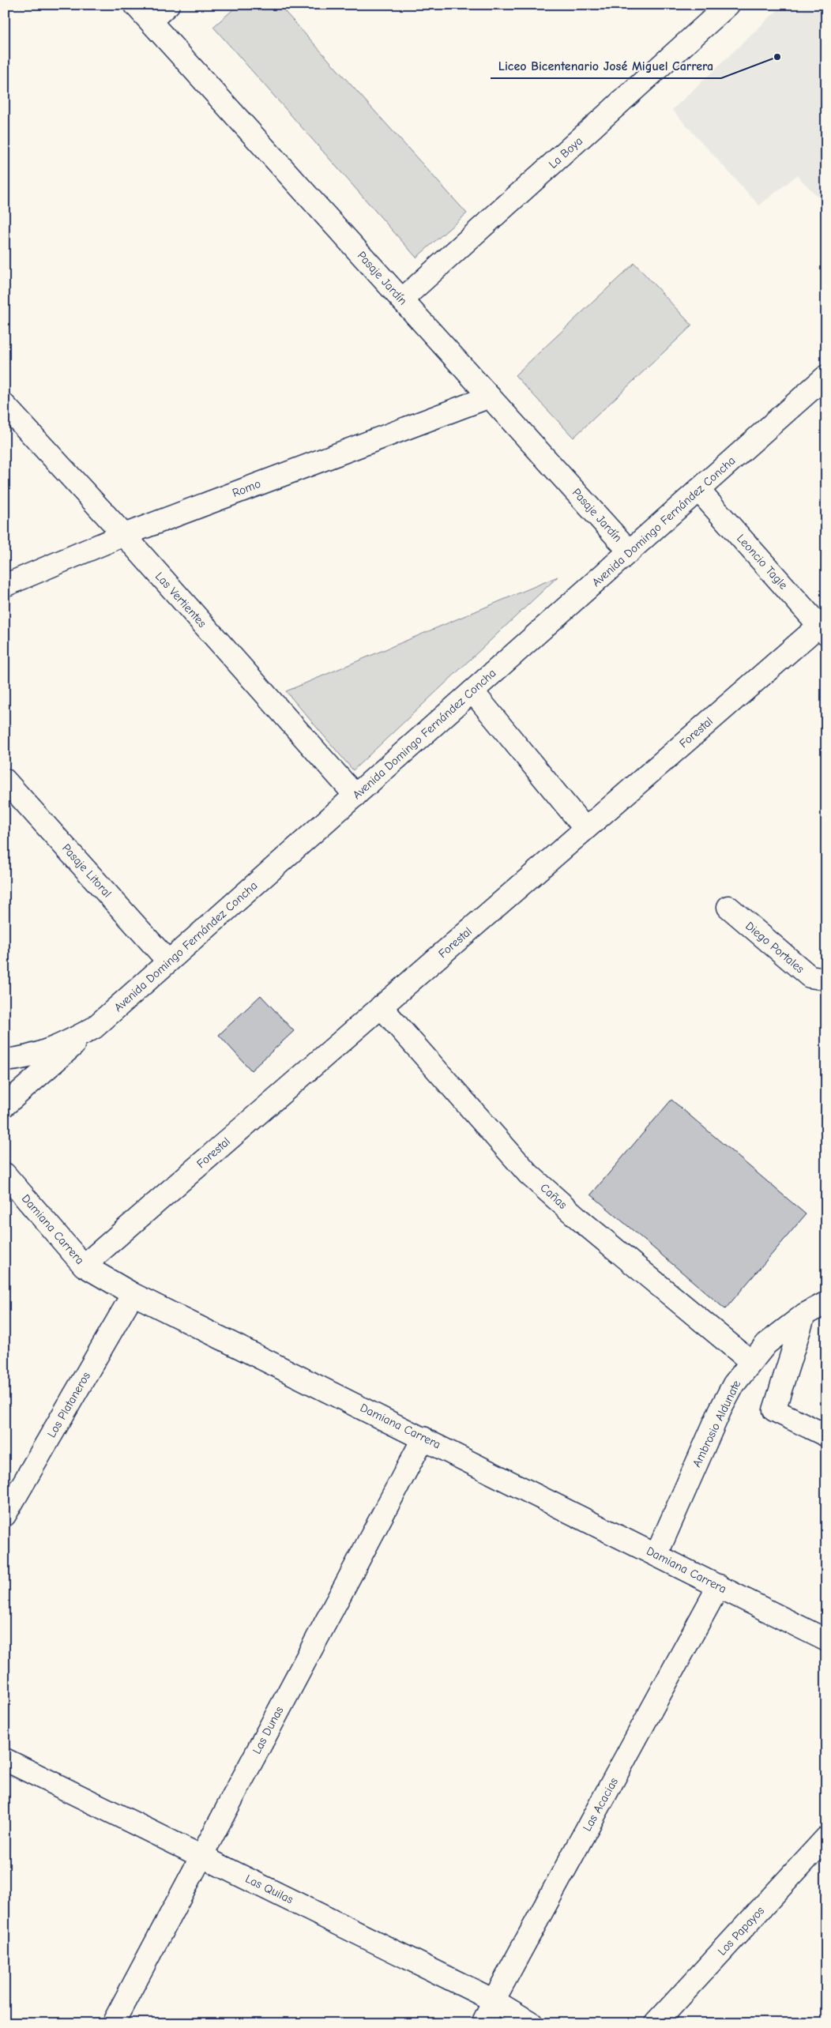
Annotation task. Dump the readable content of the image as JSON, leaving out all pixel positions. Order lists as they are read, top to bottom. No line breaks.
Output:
{"streets":{"street":["La Boya","Pasaje Jardín","Romo","Avenida Domingo Fernández Concha","Leoncio Tagle","Las Vertientes","Forestal","Pasaje Litoral","Diego Portales","Cañas","Damiana Carrera","Los Plataneros","Ambrosio Aldunate","Las Dunas","Las Acacias","Las Quilas","Los Papayos"]},"crossings":[["La Boya","Pasaje Jardín"],["Pasaje Jardín","Romo"],["Pasaje Jardín","Avenida Domingo Fernández Concha"],["Romo","Las Vertientes"],["Avenida Domingo Fernández Concha","Leoncio Tagle"],["Avenida Domingo Fernández Concha","Las Vertientes"],["Avenida Domingo Fernández Concha","Pasaje Litoral"],["Leoncio Tagle","Forestal"],["Forestal","Cañas"],["Forestal","Damiana Carrera"],["Cañas","Ambrosio Aldunate"],["Damiana Carrera","Los Plataneros"],["Damiana Carrera","Ambrosio Aldunate"],["Damiana Carrera","Las Dunas"],["Damiana Carrera","Las Acacias"],["Las Dunas","Las Quilas"],["Las Acacias","Las Quilas"]],"places":["Liceo Bicentenario José Miguel Carrera"]}
